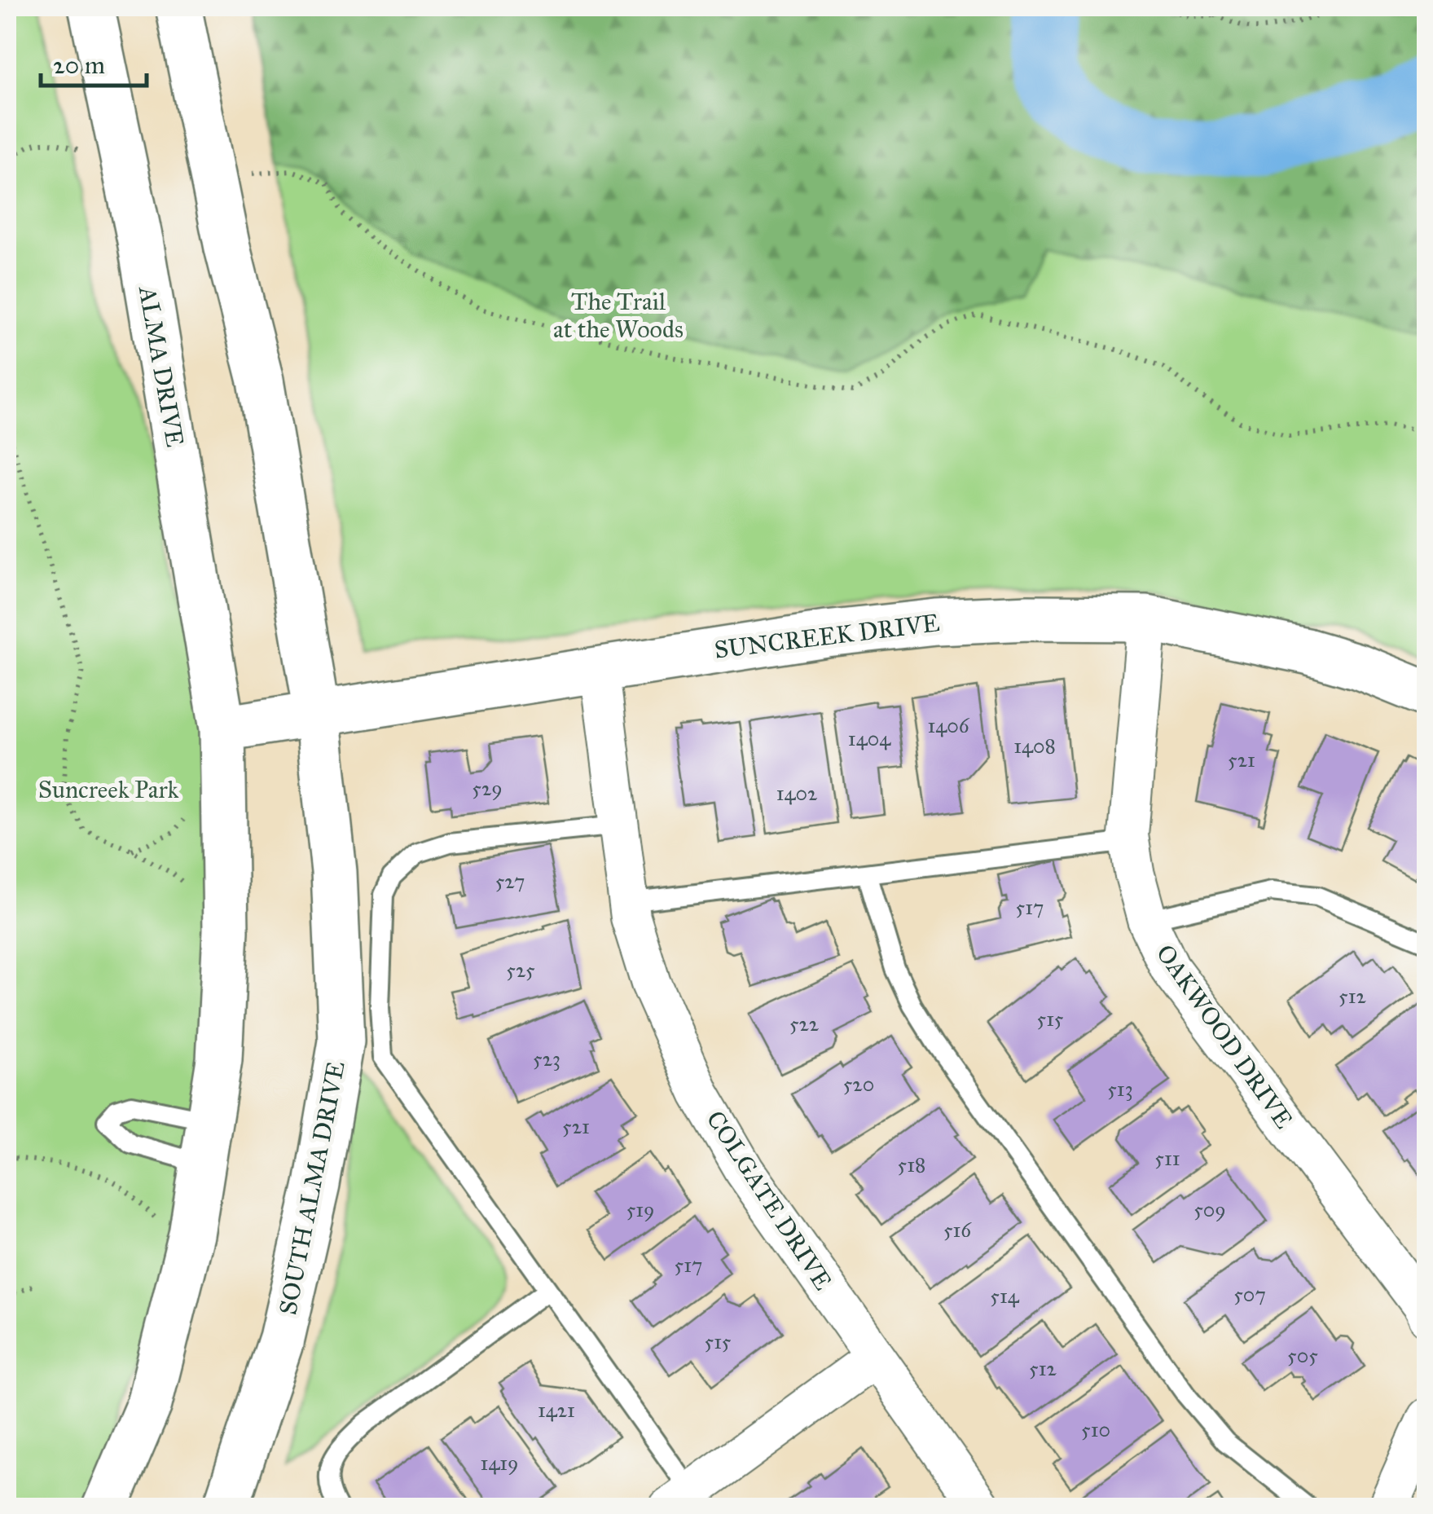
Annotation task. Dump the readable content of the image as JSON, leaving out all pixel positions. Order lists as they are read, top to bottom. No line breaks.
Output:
{"streets":{"main road":["ALMA DRIVE","SUNCREEK DRIVE","SOUTH ALMA DRIVE"],"street":["OAKWOOD DRIVE","COLGATE DRIVE"]},"crossings":[["ALMA DRIVE","SUNCREEK DRIVE"],["SUNCREEK DRIVE","OAKWOOD DRIVE"],["SUNCREEK DRIVE","SOUTH ALMA DRIVE"],["SUNCREEK DRIVE","COLGATE DRIVE"]],"parks":["The Trail at the Woods","Suncreek Park"],"house_numbers":["1406","1404","1408","521","529","1402","527","517","525","512","515","522","523","520","513","521","511","518","519","509","516","517","507","514","515","505","512","1421","510","1419"],"scale_bar":"20 m"}
